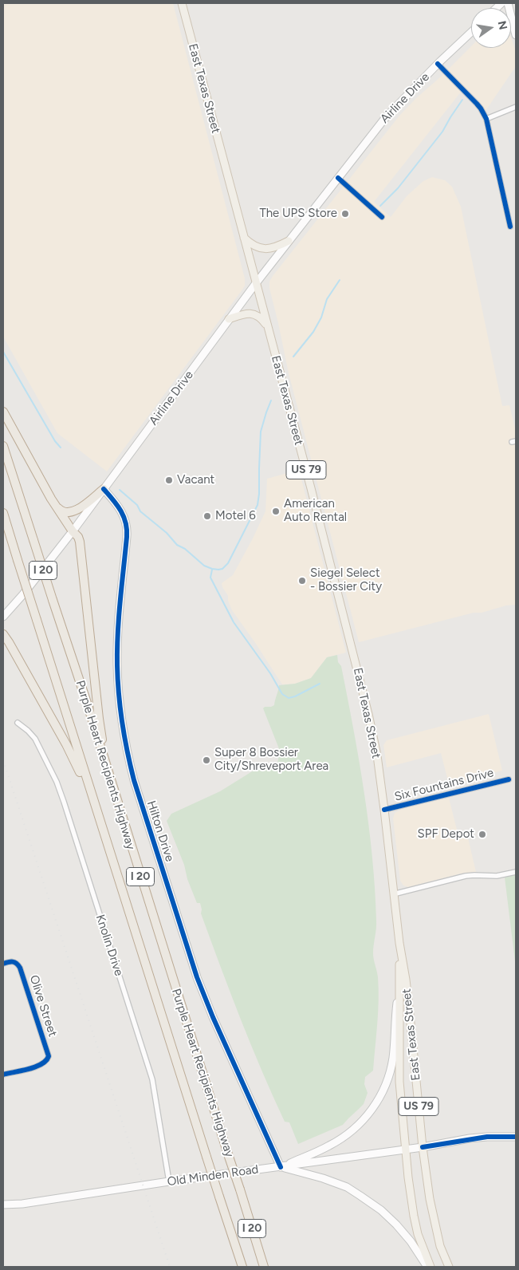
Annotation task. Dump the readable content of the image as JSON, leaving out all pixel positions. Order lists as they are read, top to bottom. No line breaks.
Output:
{"streets":{"highway":["I 20","Purple Heart Recipients Highway"],"main road":["East Texas Street","Airline Drive","US 79","Hilton Drive","Old Minden Road"],"street":["Six Fountains Drive","Knolin Drive","Olive Street"]},"crossings":[["East Texas Street","Airline Drive"],["East Texas Street","Six Fountains Drive"],["East Texas Street","Old Minden Road"],["Airline Drive","Hilton Drive"],["Hilton Drive","Old Minden Road"],["Knolin Drive","Old Minden Road"]],"places":["The UPS Store","Vacant","American Auto Rental","Motel 6","Siegel Select - Bossier City","Super 8 Bossier City/Shreveport Area","SPF Depot"],"north":"right"}
